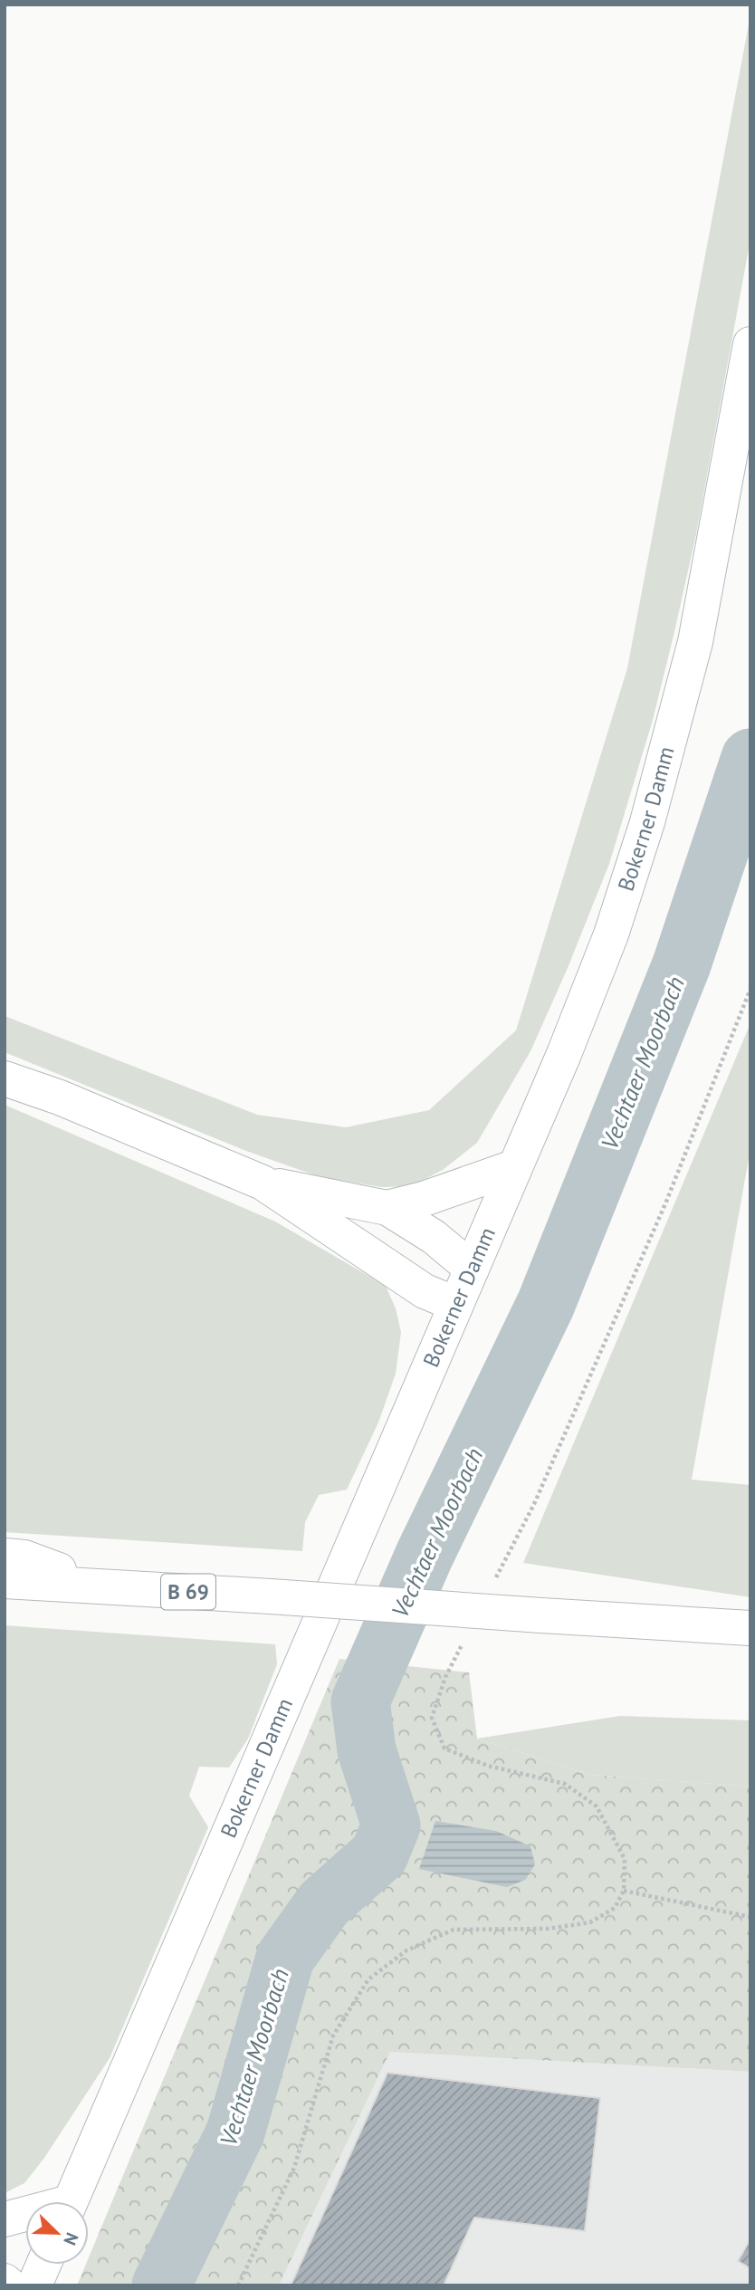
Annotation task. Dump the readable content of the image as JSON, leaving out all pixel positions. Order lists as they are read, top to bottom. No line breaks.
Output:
{"streets":{"main road":["Bokerner Damm","B 69"]},"water":["Vechtaer Moorbach"],"north":"bottom right"}
